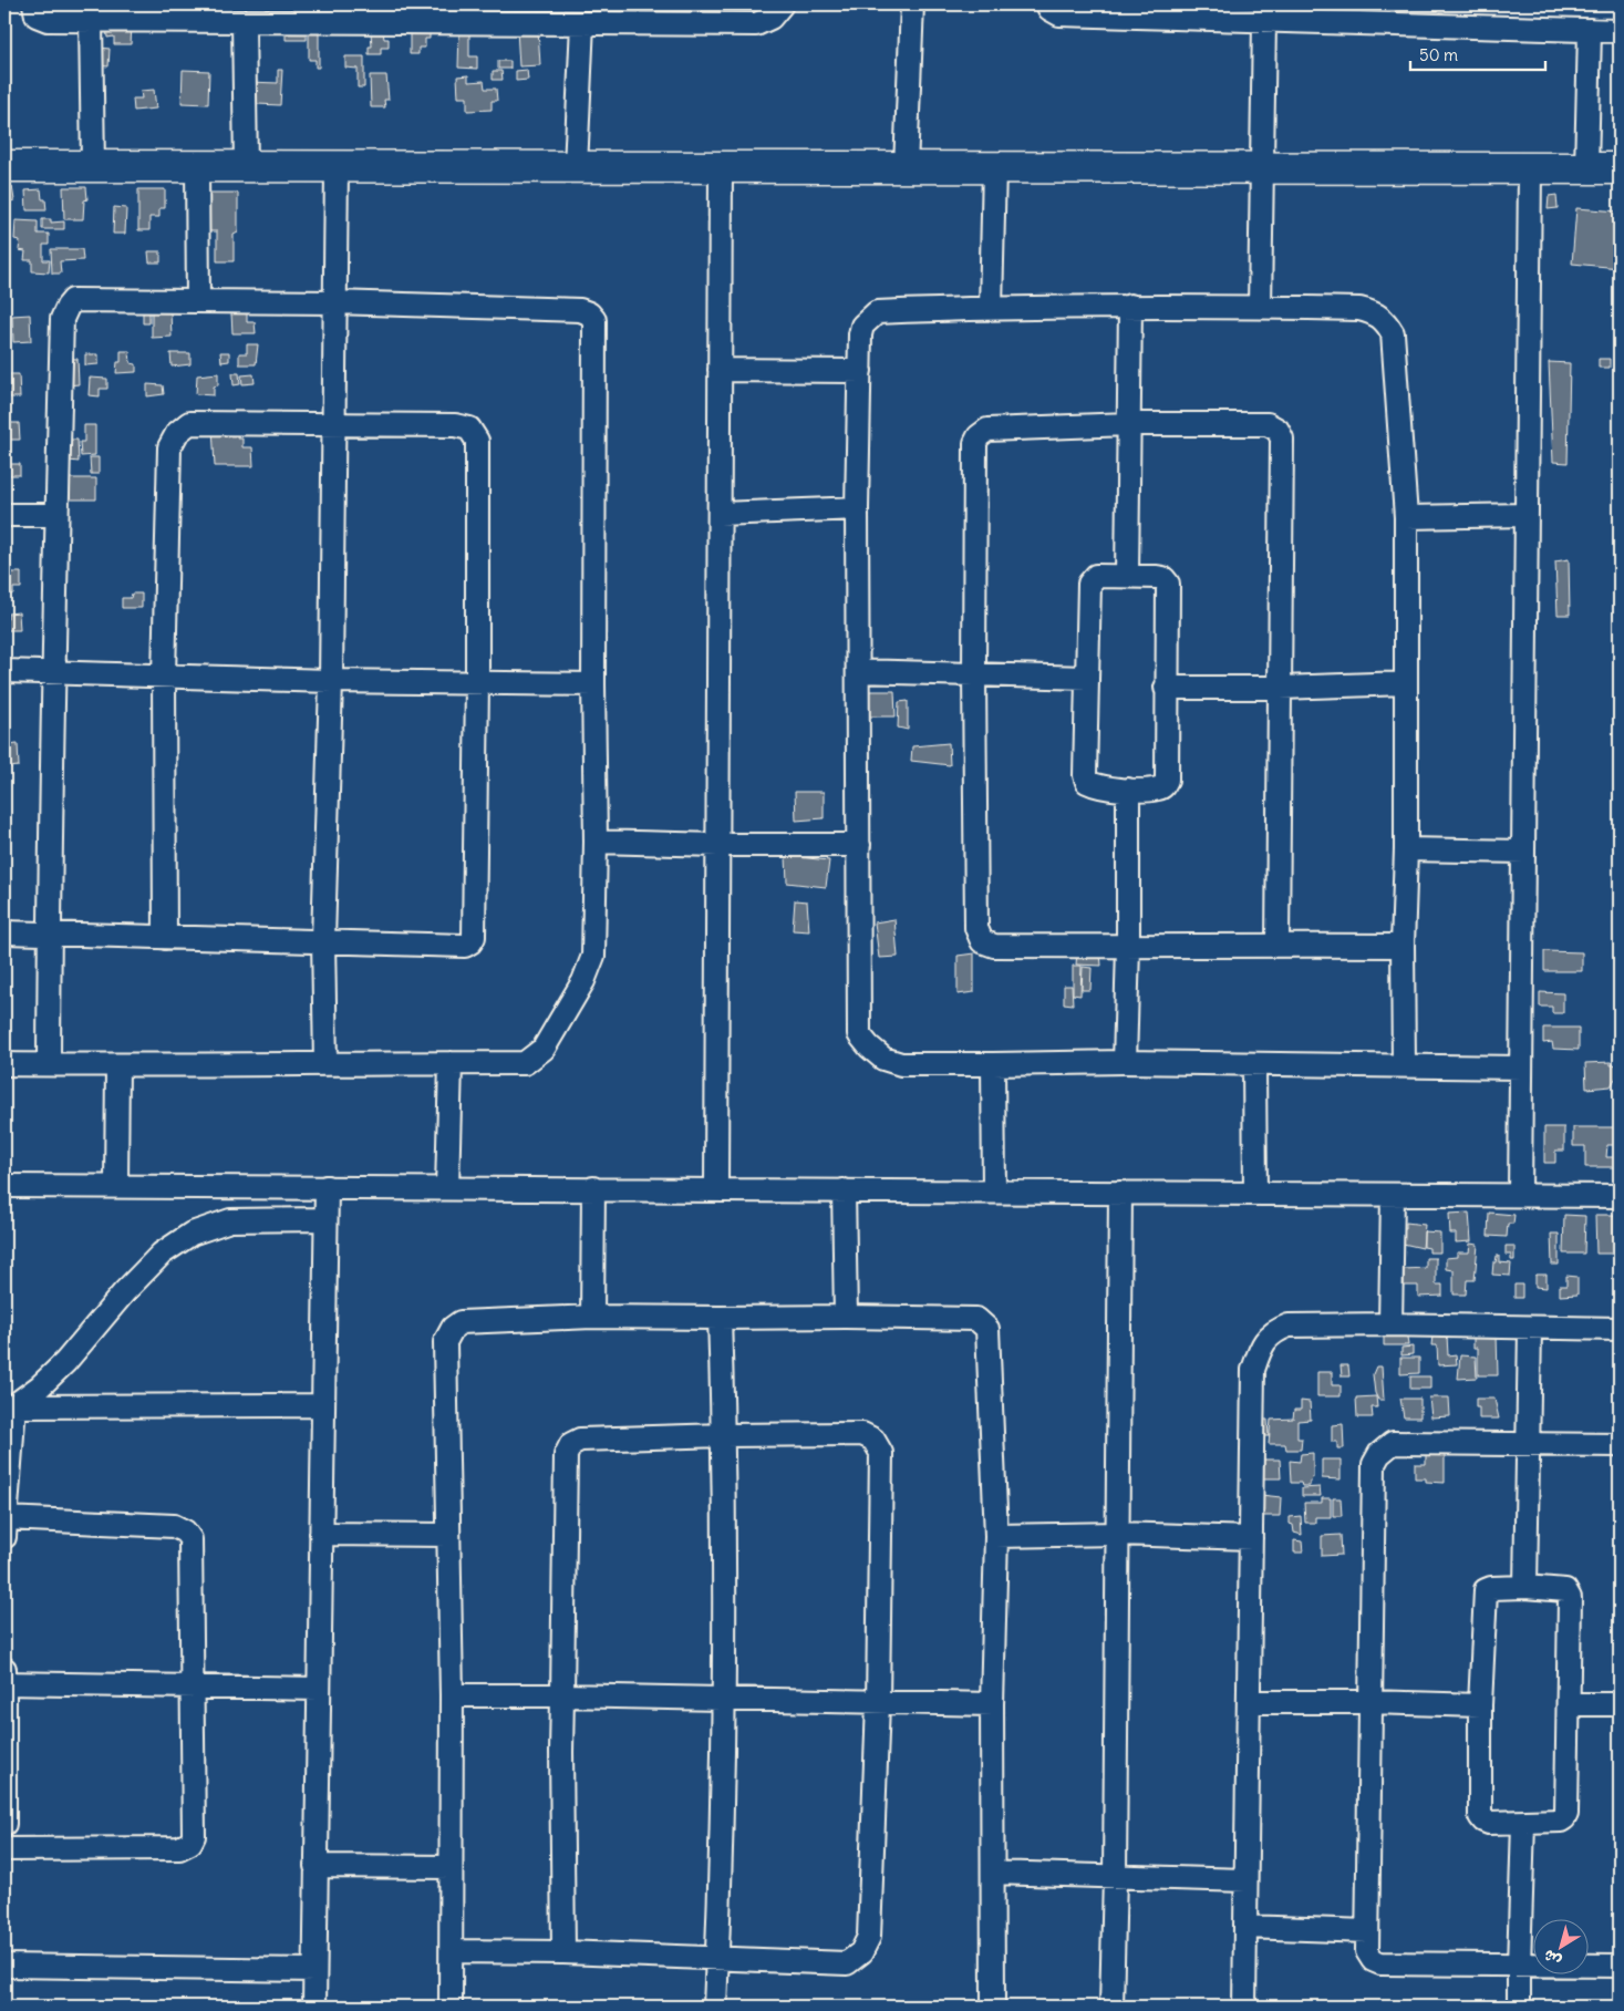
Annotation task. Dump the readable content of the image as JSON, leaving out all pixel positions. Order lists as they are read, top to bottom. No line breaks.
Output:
{"scale_bar":"50 m","north":"bottom left"}
